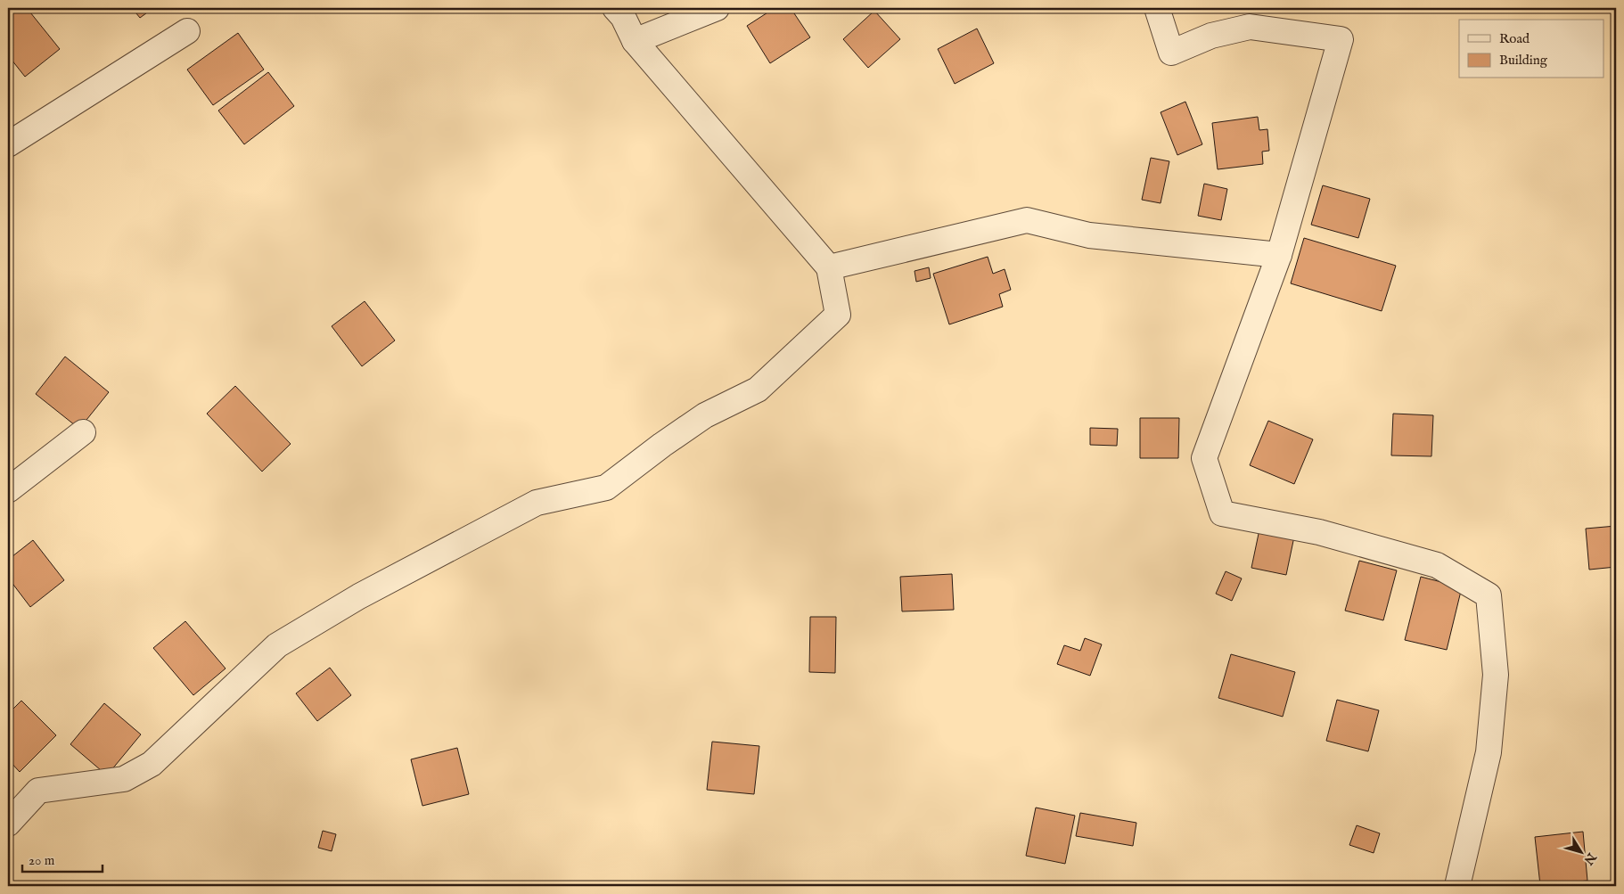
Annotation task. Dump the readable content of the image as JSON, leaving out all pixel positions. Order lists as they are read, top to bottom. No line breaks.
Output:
{"legend":["Road","Building"],"scale_bar":"20 m","north":"bottom right"}
